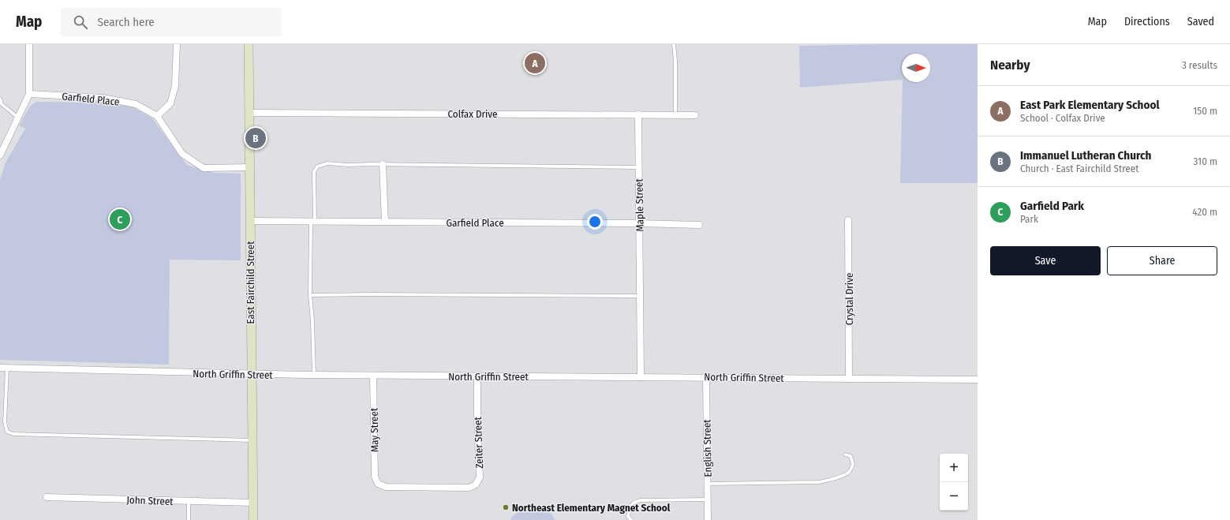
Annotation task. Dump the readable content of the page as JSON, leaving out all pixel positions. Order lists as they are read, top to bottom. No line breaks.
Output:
{"streets":{"street":["Garfield Place","Colfax Drive","Maple Street","East Fairchild Street","Crystal Drive","North Griffin Street","May Street","Zeiter Street","English Street","John Street"]},"crossings":[["Garfield Place","Maple Street"],["Garfield Place","East Fairchild Street"],["Colfax Drive","Maple Street"],["Colfax Drive","East Fairchild Street"],["Maple Street","North Griffin Street"],["East Fairchild Street","North Griffin Street"],["East Fairchild Street","John Street"],["Crystal Drive","North Griffin Street"],["North Griffin Street","May Street"],["North Griffin Street","Zeiter Street"],["North Griffin Street","English Street"],["May Street","Zeiter Street"]],"places":["Northeast Elementary Magnet School"],"north":"right","page":{"header":"Map","search":"Search here","nav":["Map","Directions","Saved"],"heading":["Nearby","3 results"],"pins":["A","B","C"],"list":[{"mark":"A","name":"East Park Elementary School","note":"School · Colfax Drive","value":"150 m"},{"mark":"B","name":"Immanuel Lutheran Church","note":"Church · East Fairchild Street","value":"310 m"},{"mark":"C","name":"Garfield Park","note":"Park","value":"420 m"}],"buttons":["Save","Share"],"map_buttons":["+","−"]}}
